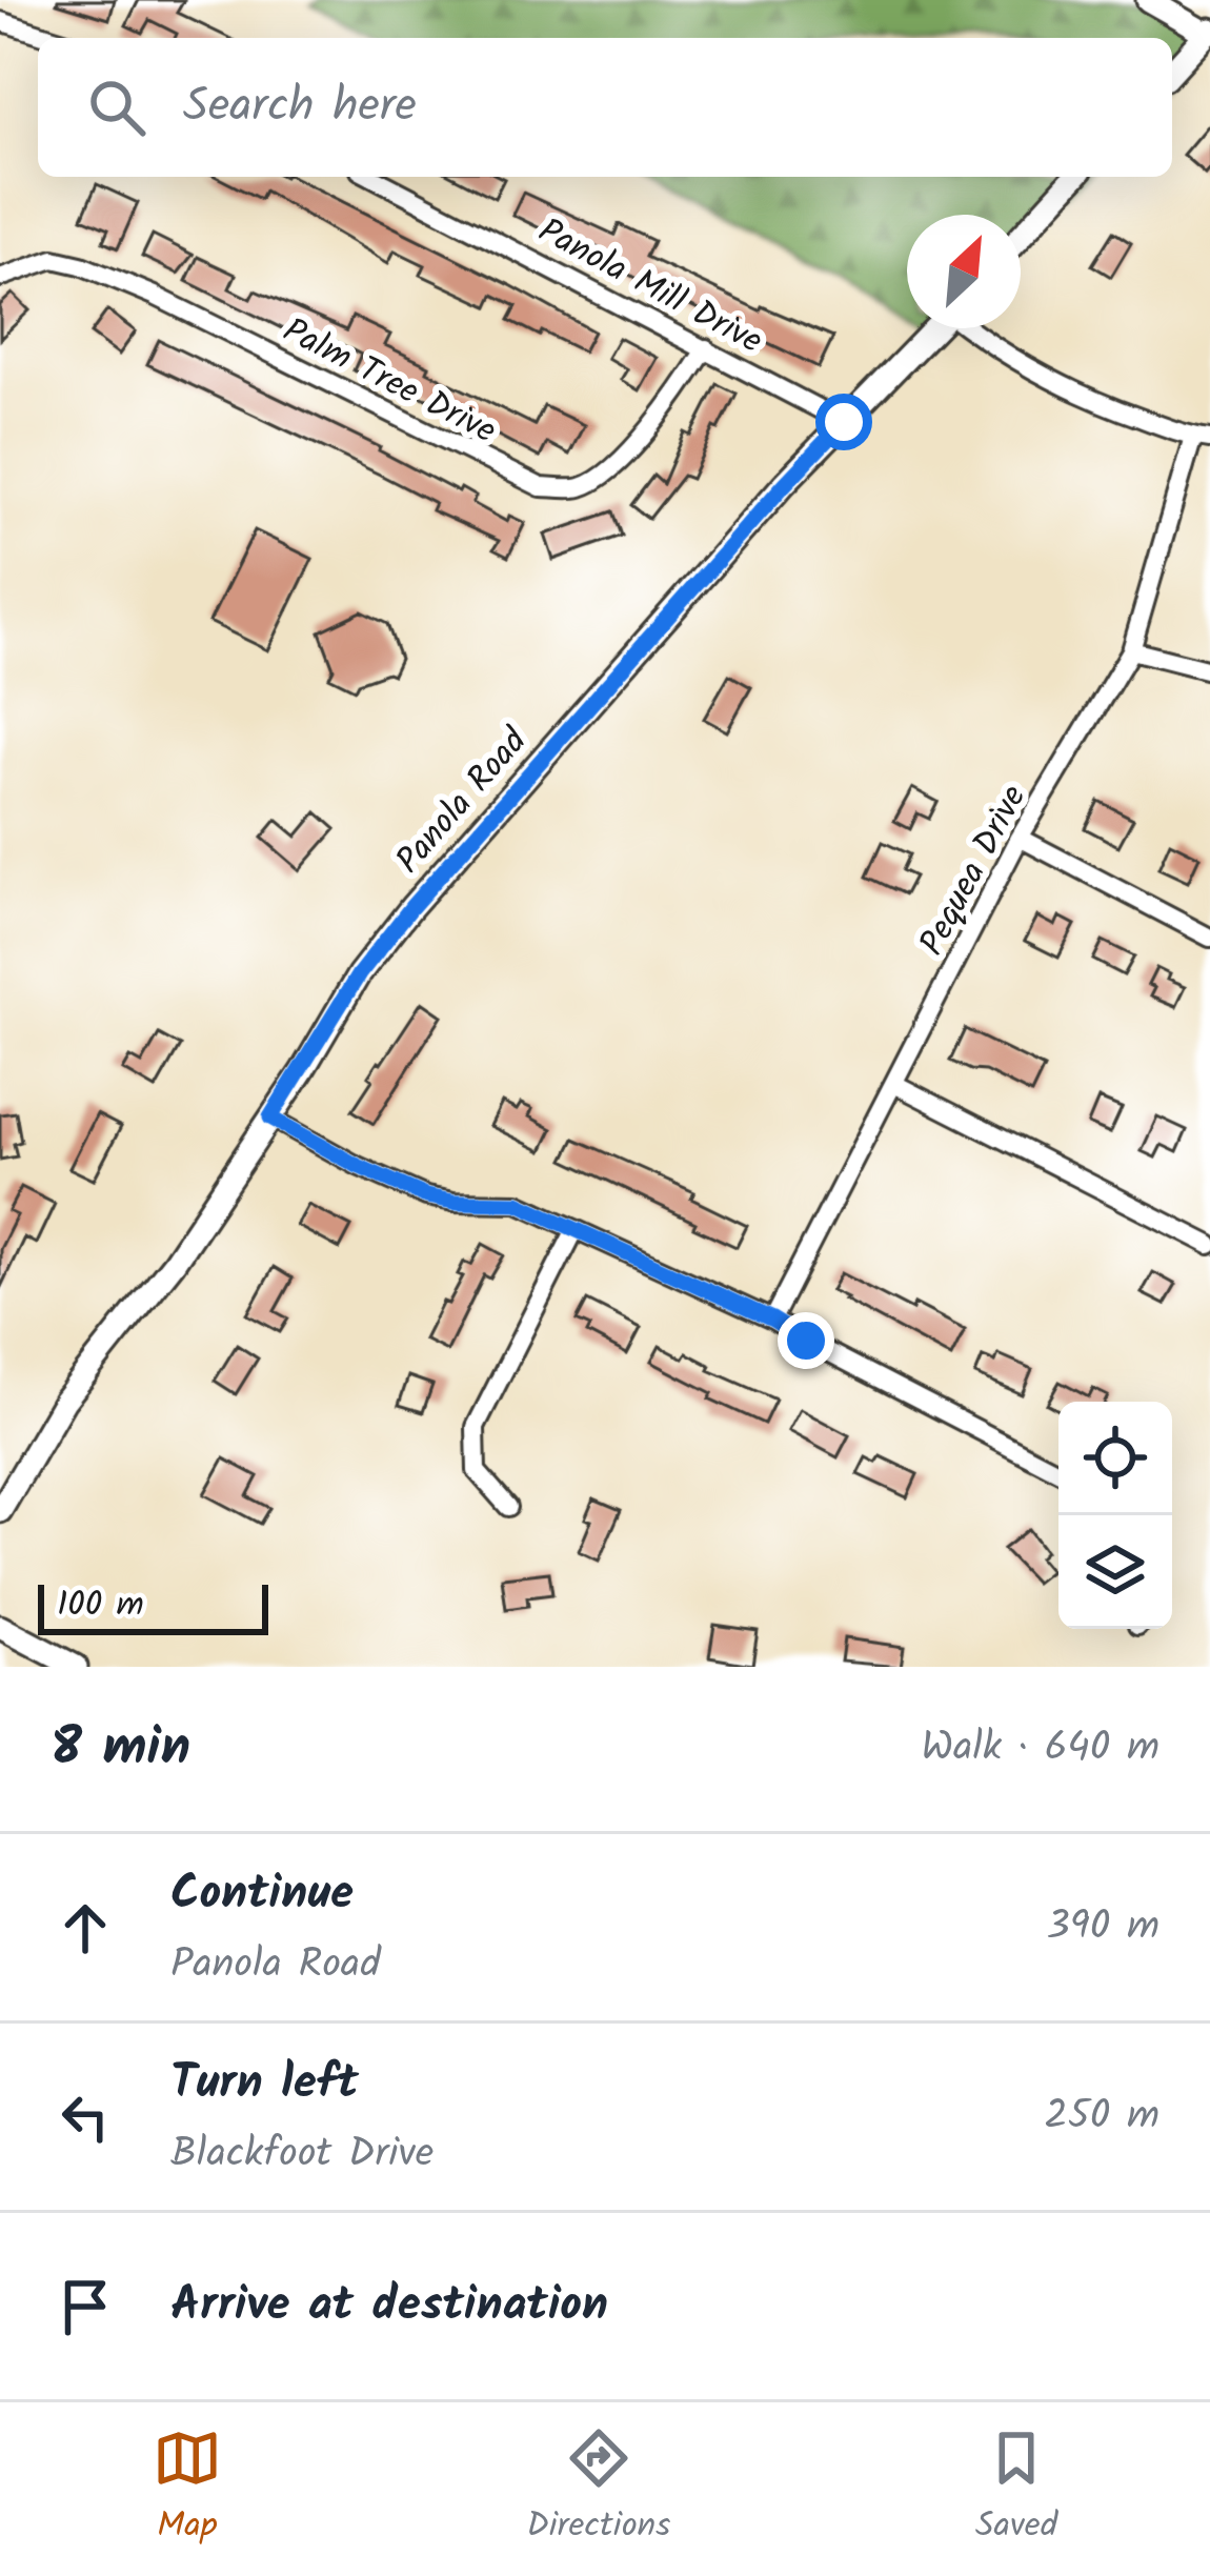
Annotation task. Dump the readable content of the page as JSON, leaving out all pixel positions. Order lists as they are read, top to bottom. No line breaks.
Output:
{"streets":{"main road":["Panola Road"],"street":["Panola Mill Drive","Palm Tree Drive","Pequea Drive"]},"crossings":[["Panola Mill Drive","Palm Tree Drive"],["Panola Mill Drive","Panola Road"]],"scale_bar":"100 m","north":"top right","page":{"search":"Search here","scale":"100 m","heading":["8 min","Walk · 640 m"],"list":[["Continue","Panola Road","390 m"],["Turn left","Blackfoot Drive","250 m"],"Arrive at destination"],"nav":["Map","Directions","Saved"]}}
